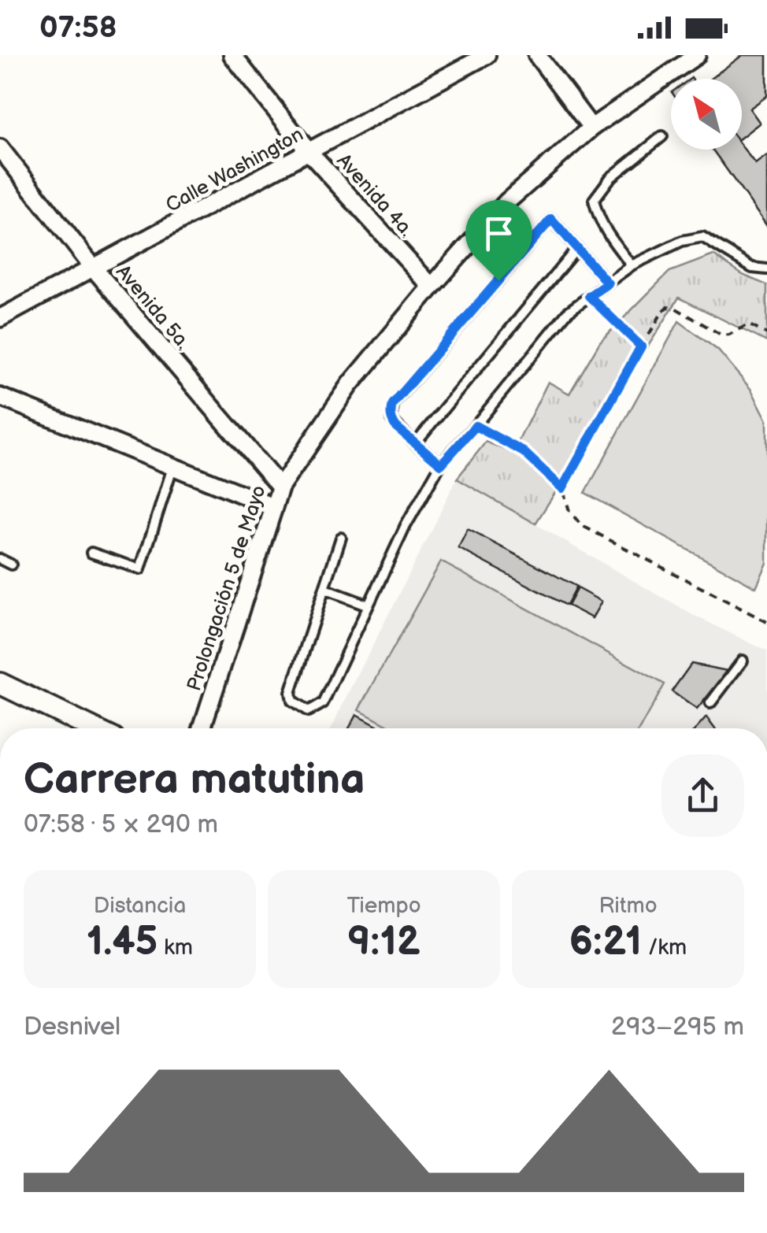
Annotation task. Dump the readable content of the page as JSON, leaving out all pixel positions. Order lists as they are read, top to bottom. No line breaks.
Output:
{"streets":{"street":["Calle Washington","Avenida 4a.","Avenida 5a.","Prolongación 5 de Mayo"]},"crossings":[["Calle Washington","Avenida 4a."],["Calle Washington","Avenida 5a."],["Avenida 4a.","Prolongación 5 de Mayo"],["Avenida 5a.","Prolongación 5 de Mayo"]],"north":"top left","page":{"status":"07:58","heading":["Carrera matutina","07:58 · 5 × 290 m"],"stats":[["Distancia","1.45 km"],["Tiempo","9:12"],["Ritmo","6:21 /km"]],"chart":["Desnivel","293–295 m"]}}
